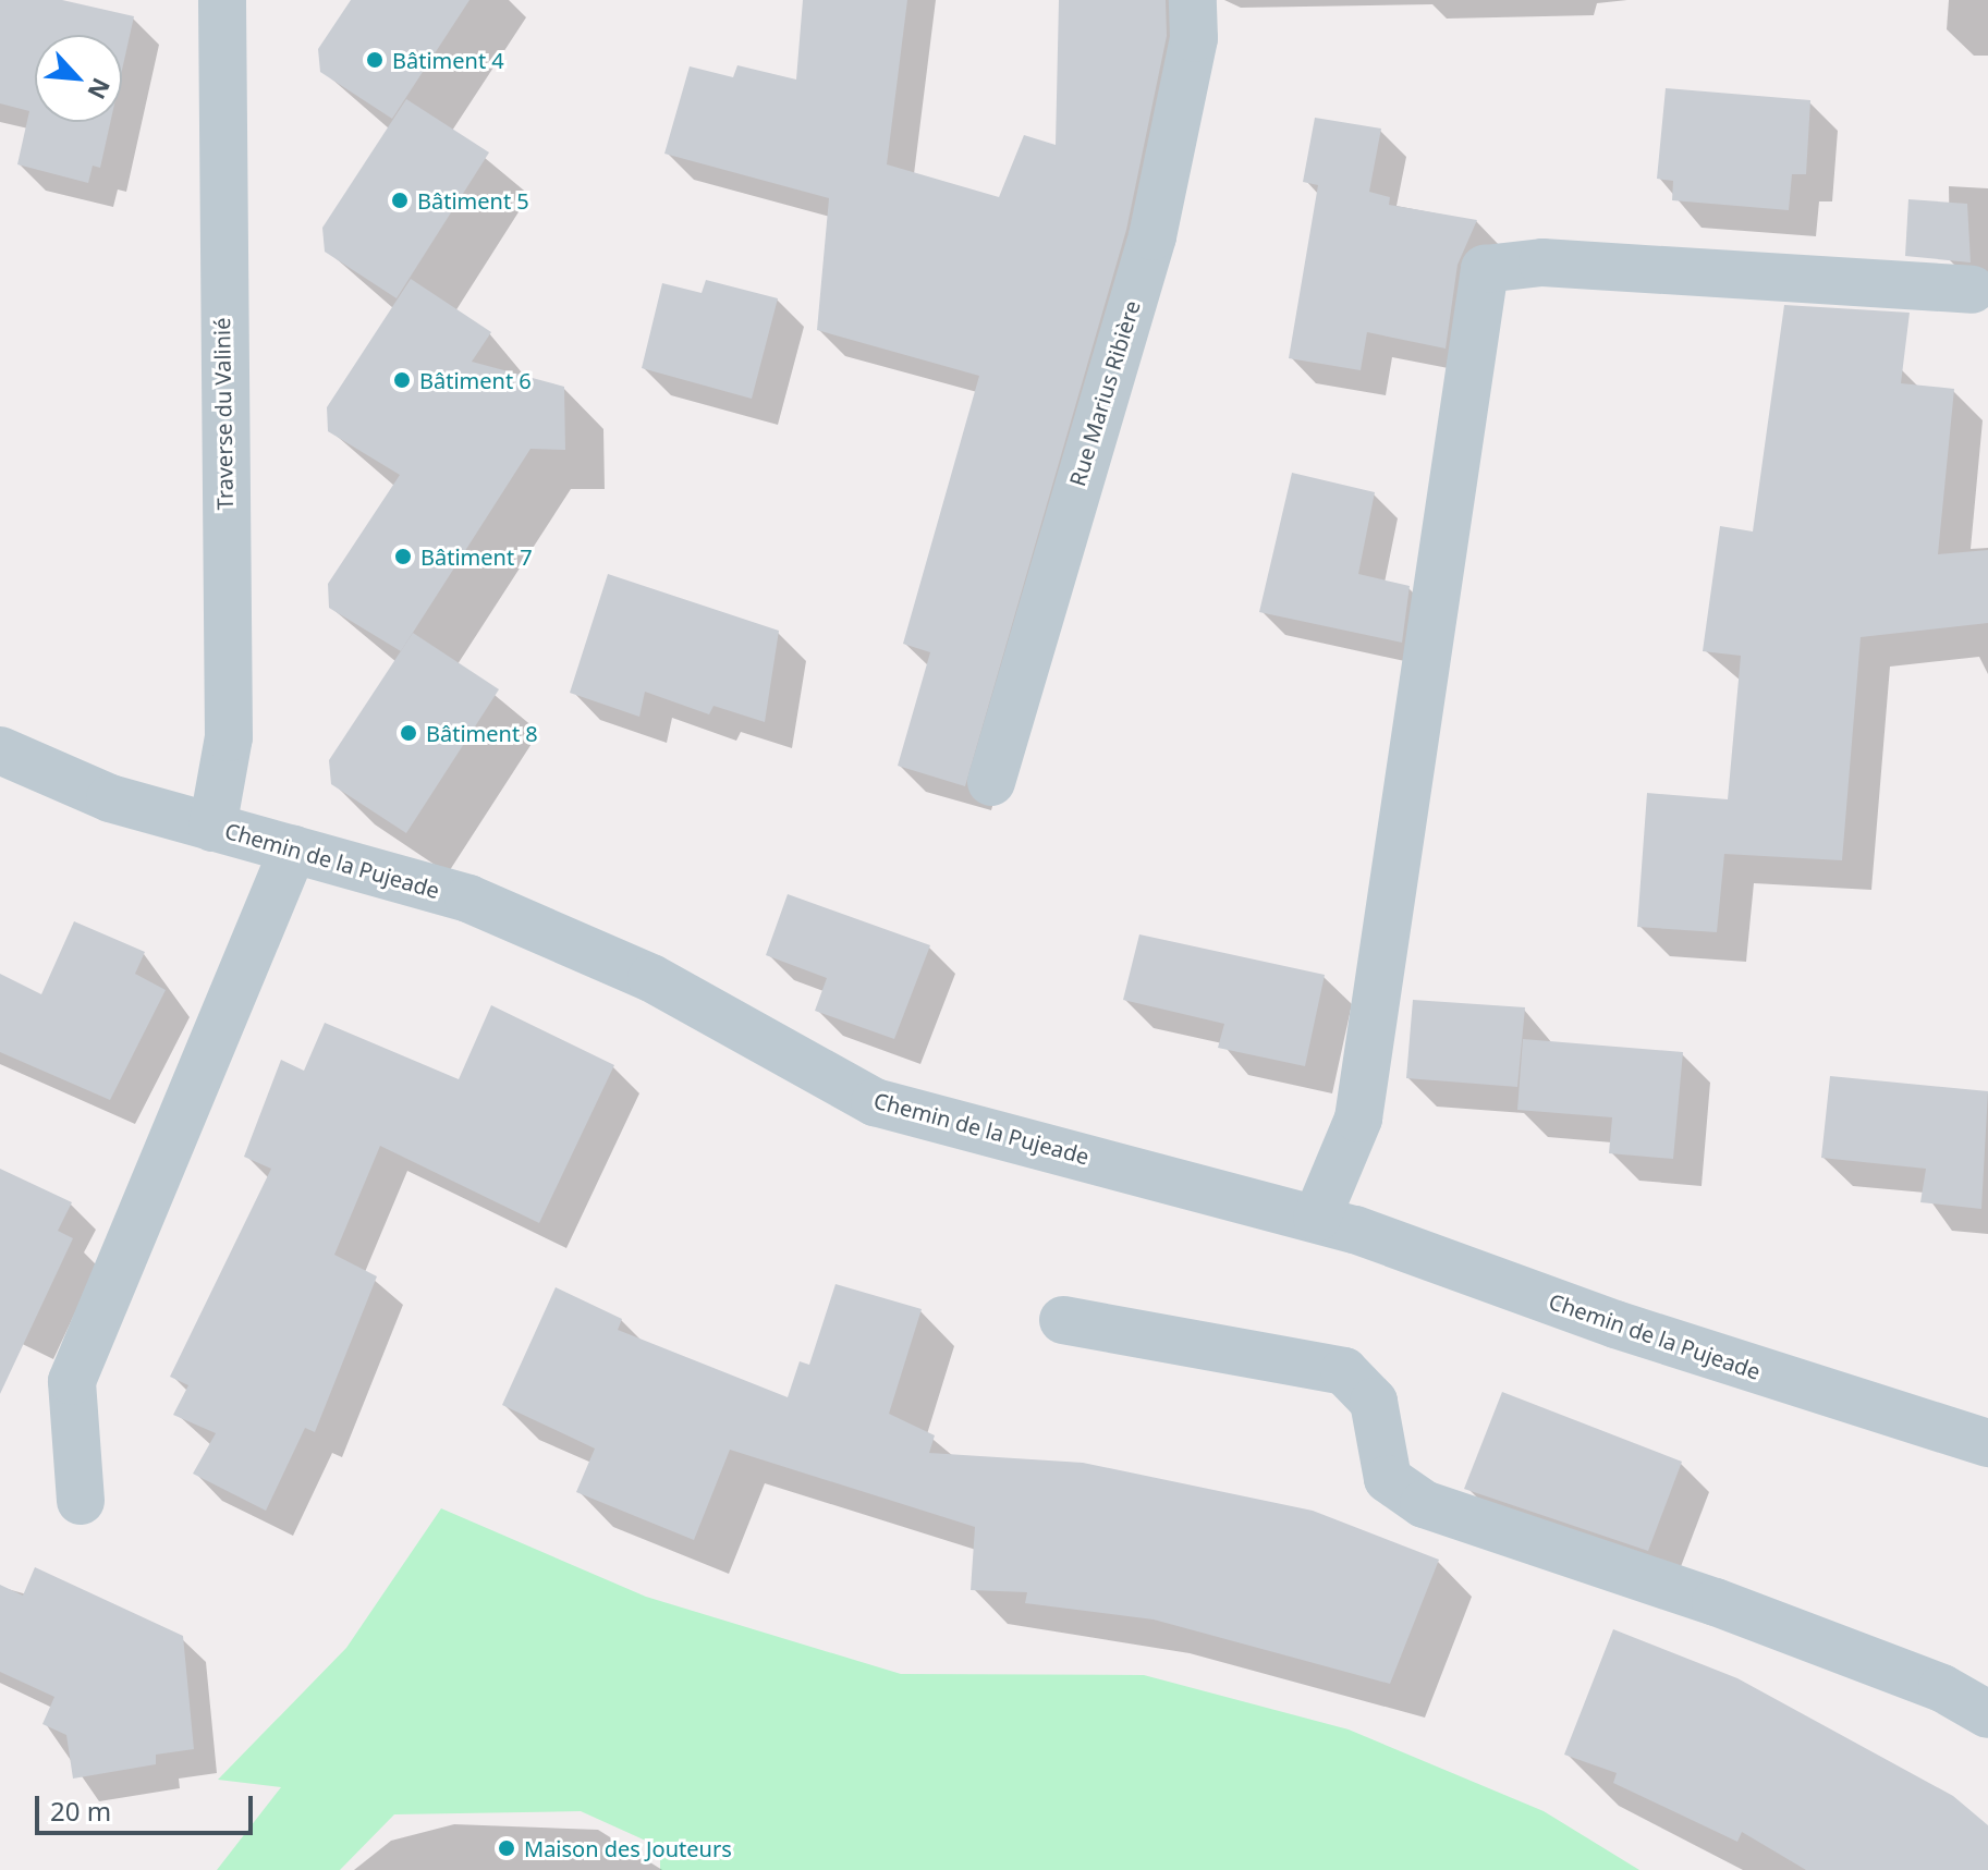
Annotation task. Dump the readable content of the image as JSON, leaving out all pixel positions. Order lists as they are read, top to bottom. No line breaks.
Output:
{"streets":{"street":["Rue Marius Ribière","Traverse du Valinié","Chemin de la Pujeade"]},"crossings":[["Traverse du Valinié","Chemin de la Pujeade"]],"places":["Bâtiment 4","Bâtiment 5","Bâtiment 6","Bâtiment 7","Bâtiment 8","Maison des Jouteurs"],"scale_bar":"20 m","north":"bottom right"}
